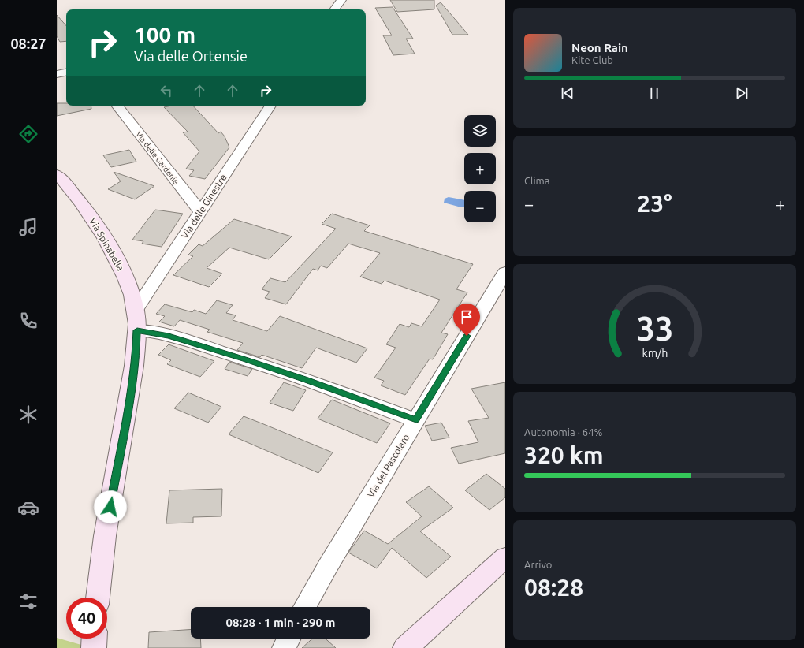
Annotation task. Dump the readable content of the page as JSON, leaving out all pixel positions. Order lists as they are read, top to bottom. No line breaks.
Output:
{"streets":{"street":["Via delle Gardenie","Via delle Ginestre","Via Spinabella","Via del Pascolaro"]},"crossings":[["Via delle Gardenie","Via delle Ginestre"],["Via delle Ginestre","Via Spinabella"]],"page":{"tabs":"08:27","turn":["100 m","Via delle Ortensie"],"song":["Neon Rain","Kite Club"],"map_buttons":["+","−"],"tile":["Clima",["Autonomia · 64%","320 km"],["Arrivo","08:28"]],"heat":["−","23°","+"],"limit":"40","trip":"08:28 · 1 min · 290 m","gauge":["33","km/h"]}}
